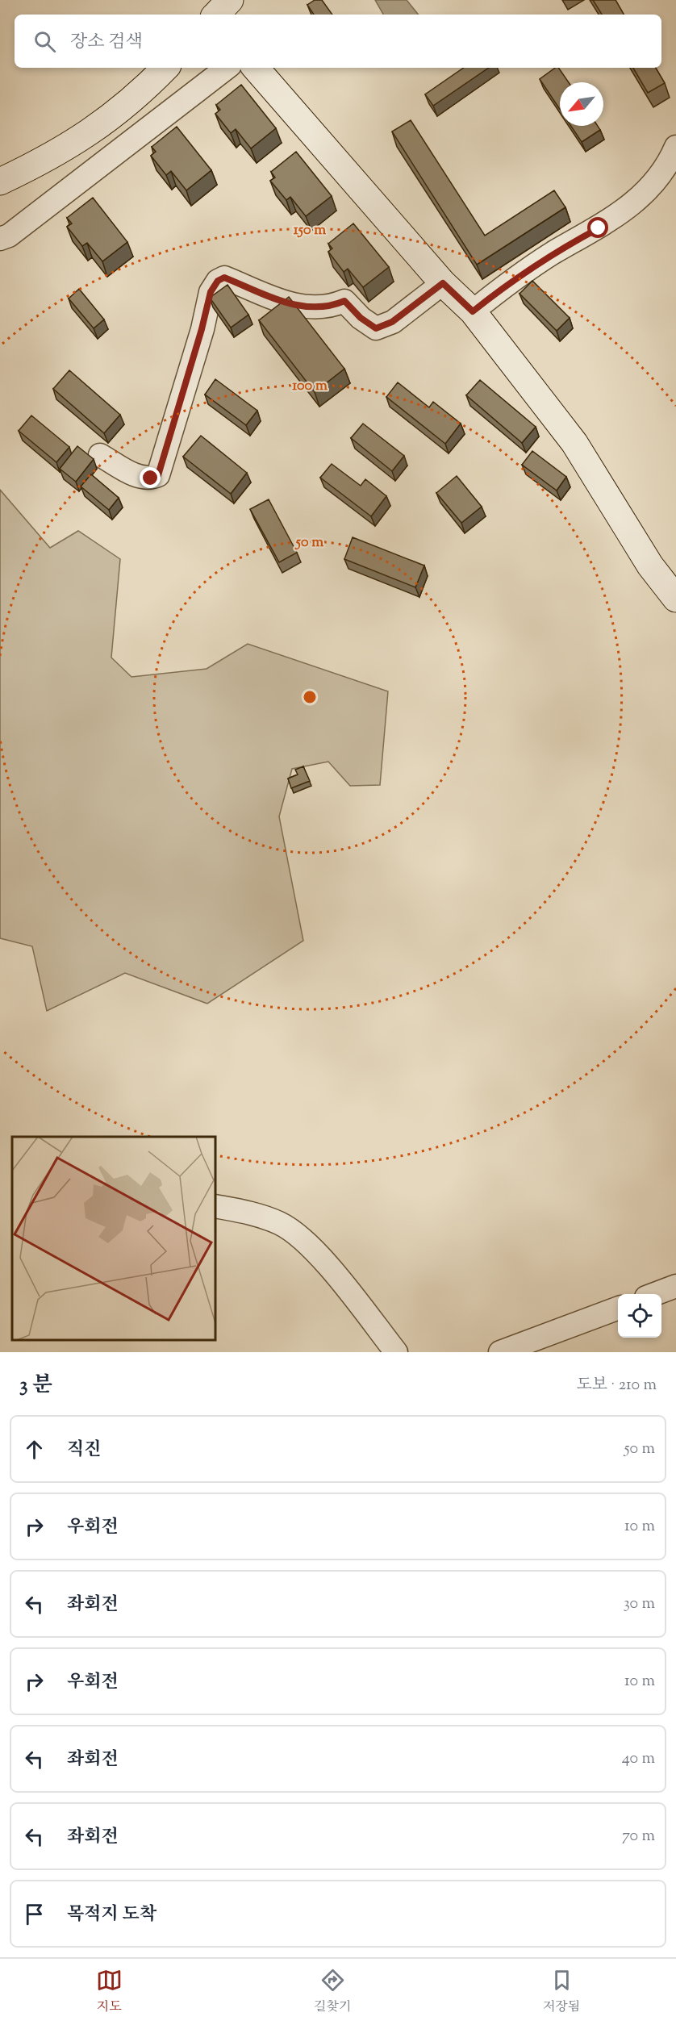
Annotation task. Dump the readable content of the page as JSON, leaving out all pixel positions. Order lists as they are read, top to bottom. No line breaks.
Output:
{"north":"bottom left","page":{"search":"장소 검색","heading":["3 분","도보 · 210 m"],"list":[["직진","50 m"],["우회전","10 m"],["좌회전","30 m"],["우회전","10 m"],["좌회전","40 m"],["좌회전","70 m"],"목적지 도착"],"nav":["지도","길찾기","저장됨"]},"rings":["150 m","100 m","50 m"]}
